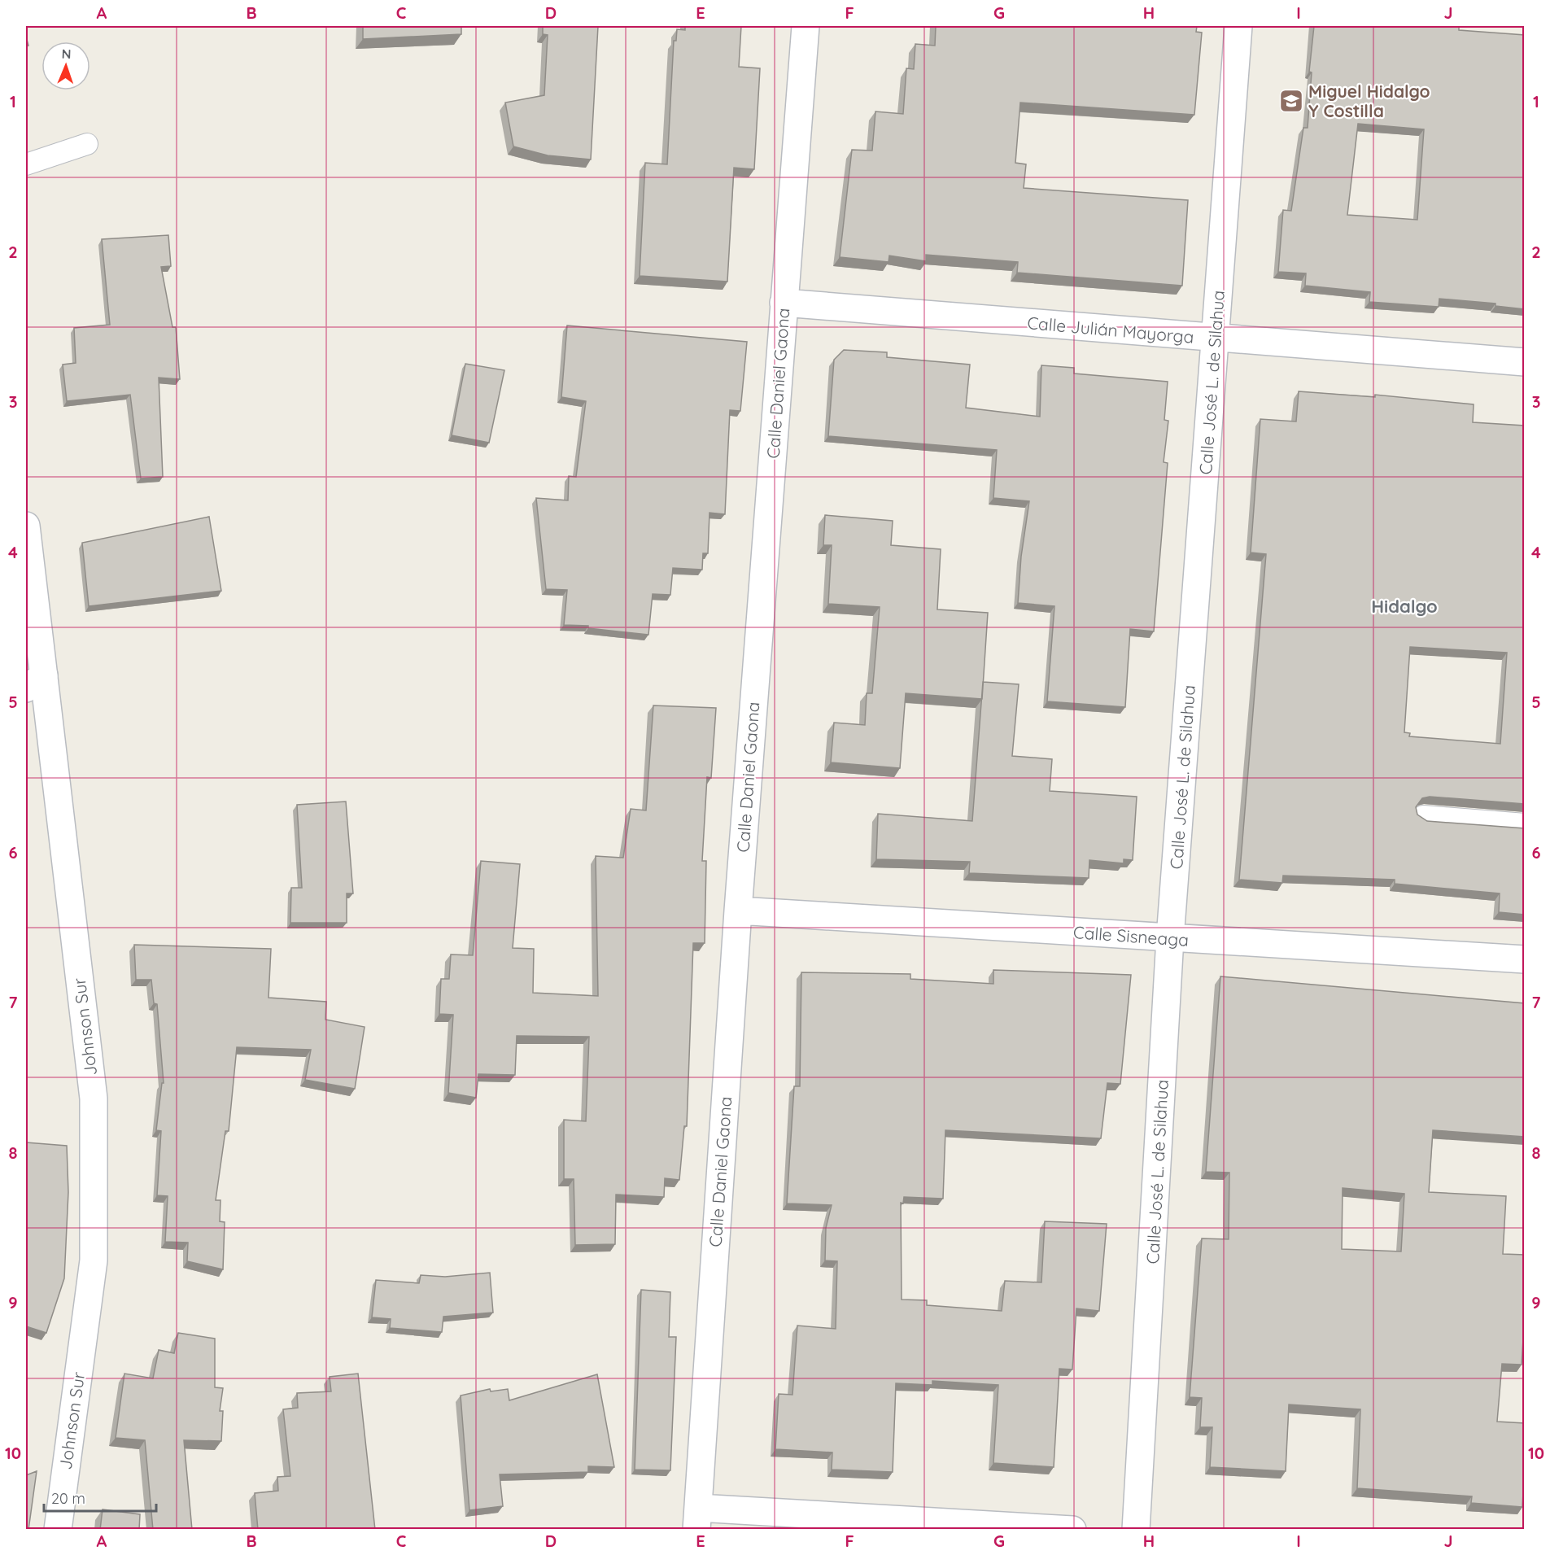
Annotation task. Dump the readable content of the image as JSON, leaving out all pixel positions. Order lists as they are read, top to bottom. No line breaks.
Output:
{"streets":{"street":["Calle Julián Mayorga","Calle José L. de Silahua","Calle Daniel Gaona","Calle Sisneaga","Johnson Sur"]},"crossings":[["Calle Julián Mayorga","Calle José L. de Silahua"],["Calle Julián Mayorga","Calle Daniel Gaona"],["Calle José L. de Silahua","Calle Sisneaga"],["Calle Daniel Gaona","Calle Sisneaga"]],"districts":["Hidalgo"],"places":{"school or university":["Miguel Hidalgo Y Costilla"]},"scale_bar":"20 m","north":"top","grid":{"columns":["A","B","C","D","E","F","G","H","I","J"],"rows":["1","2","3","4","5","6","7","8","9","10"]}}
